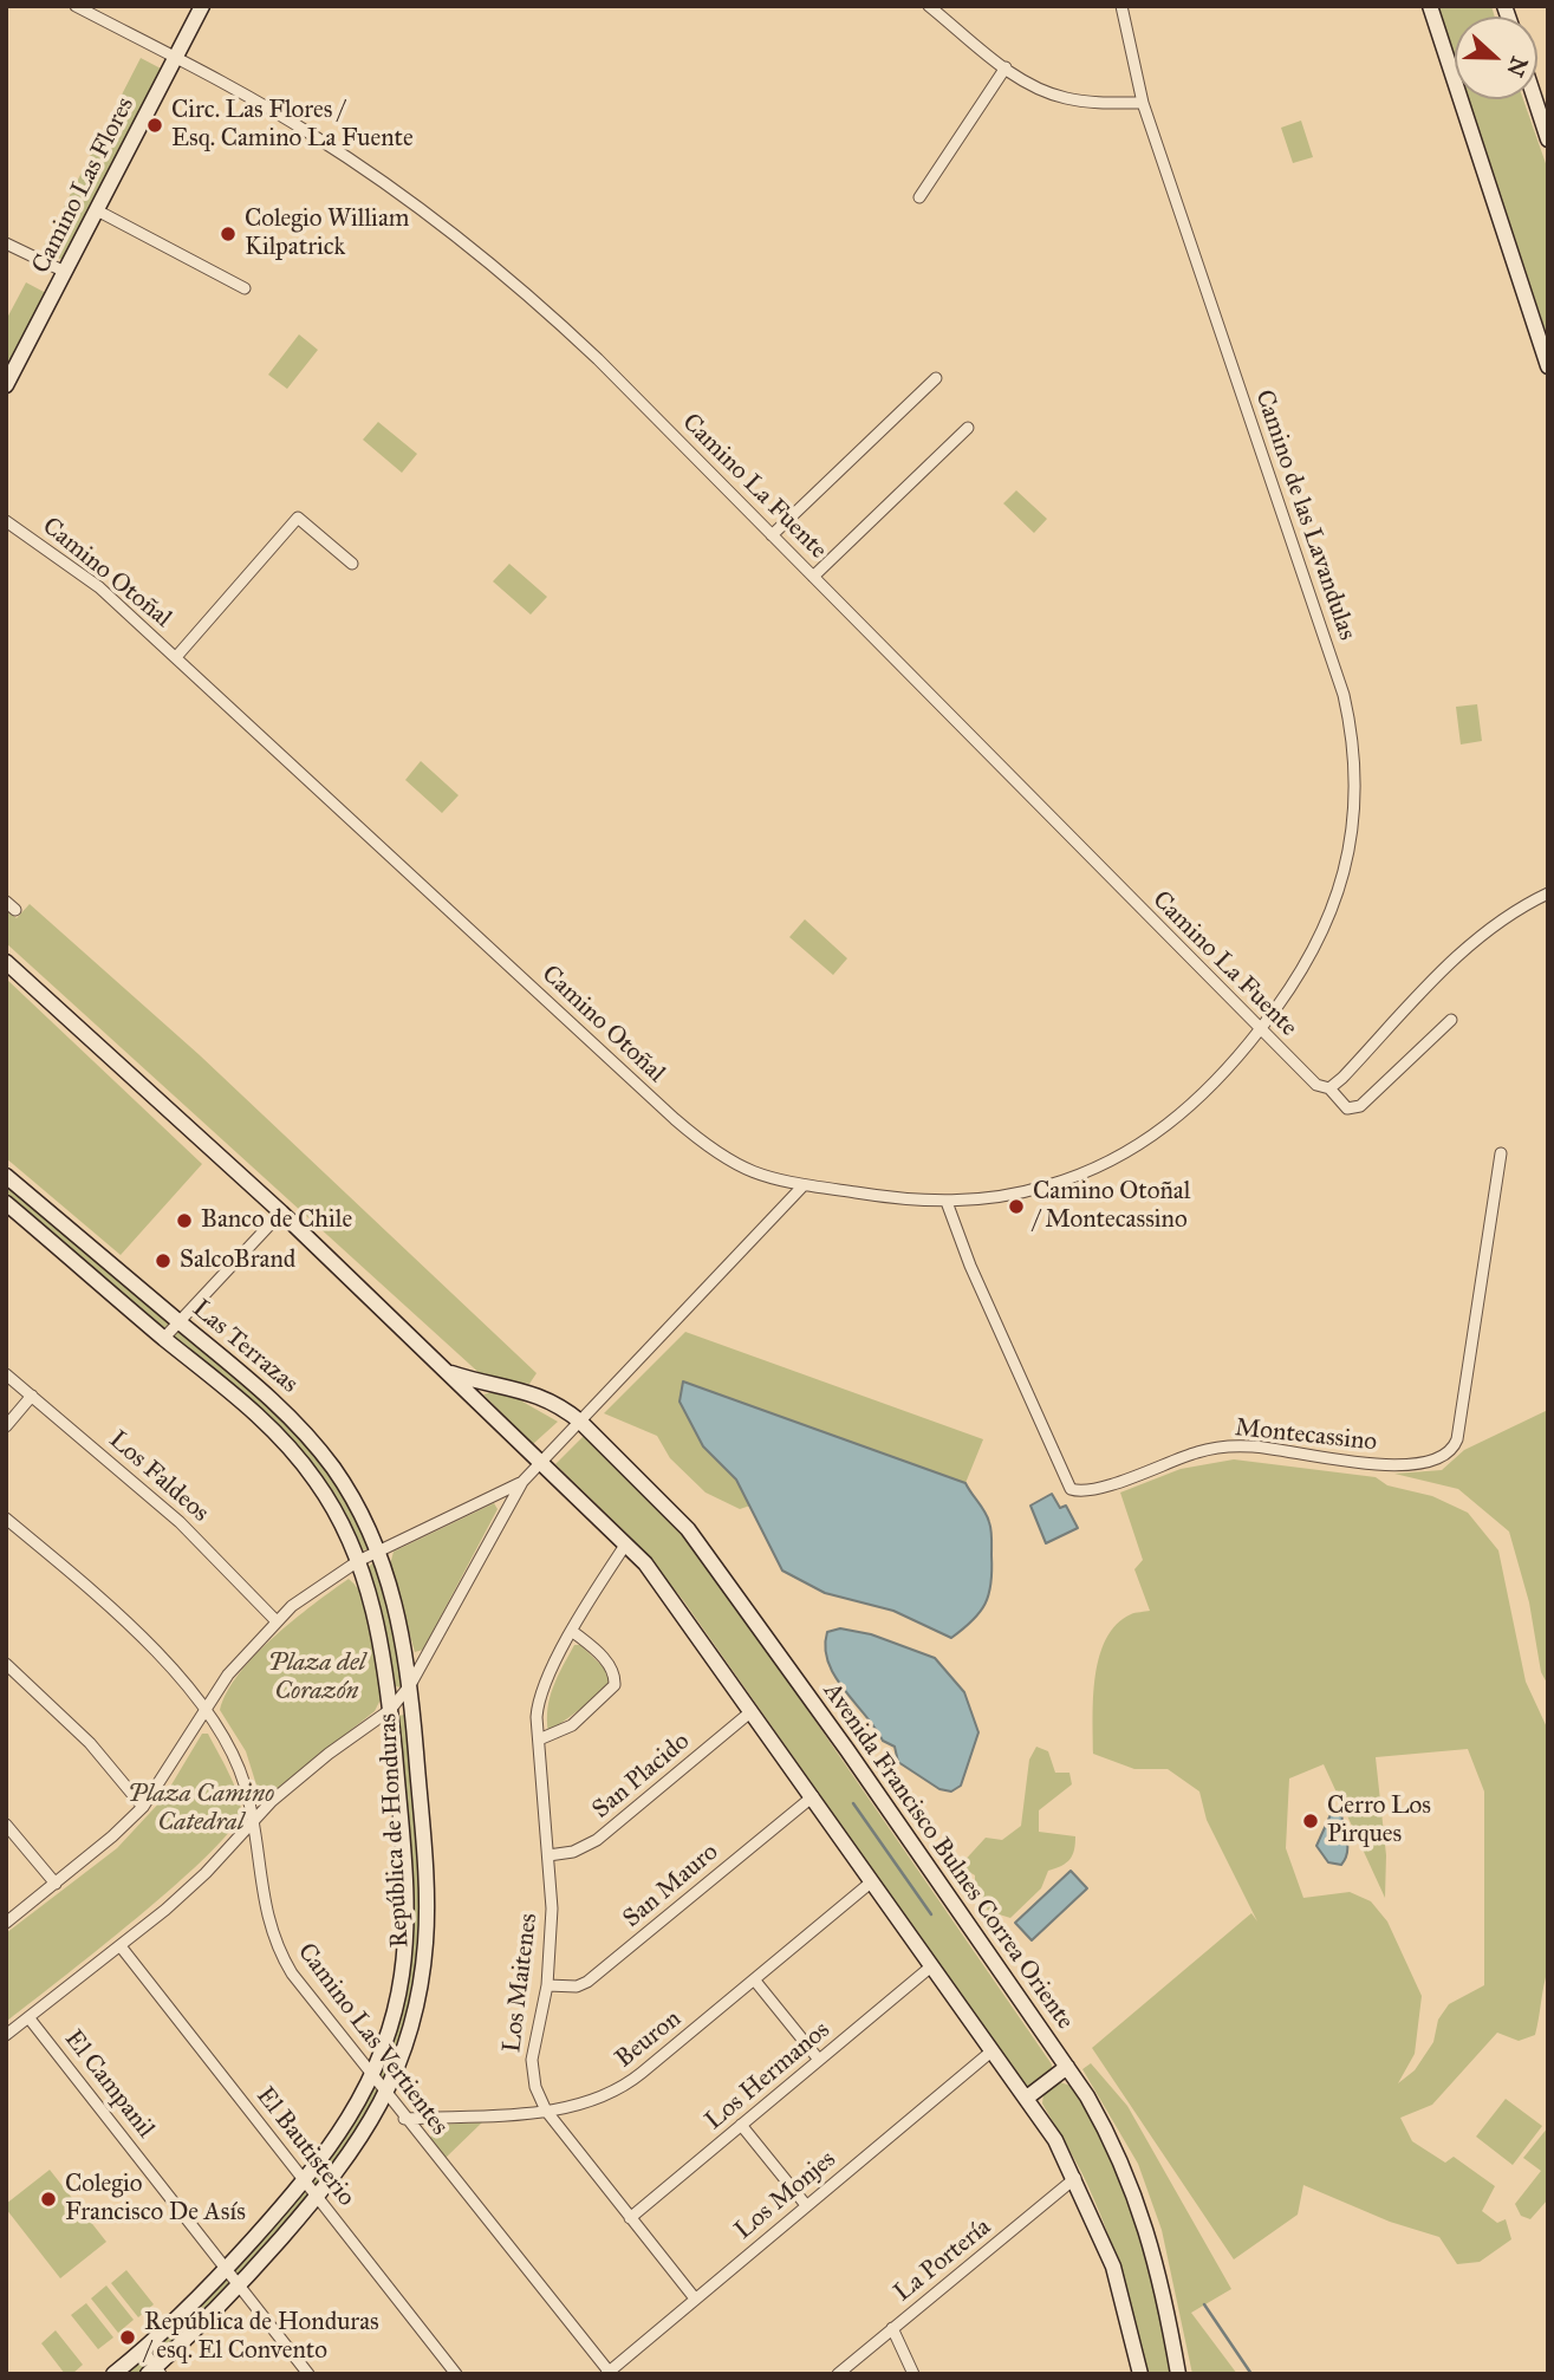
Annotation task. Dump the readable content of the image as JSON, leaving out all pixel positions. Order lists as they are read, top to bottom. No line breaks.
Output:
{"streets":{"street":["Camino Las Flores","Camino La Fuente","Camino de las Lavandulas","Camino Otoñal","Las Terrazas","Montecassino","Los Faldeos","San Placido","República de Honduras","Avenida Francisco Bulnes Correa Oriente","San Mauro","Los Maitenes","Camino Las Vertientes","Beuron","Los Hermanos","El Campanil","El Bautisterio","Los Monjes","La Portería"]},"crossings":[["Camino Las Flores","Camino La Fuente"],["Camino La Fuente","Camino de las Lavandulas"],["Camino La Fuente","Camino Otoñal"],["Camino de las Lavandulas","Camino Otoñal"],["Camino Otoñal","Montecassino"],["Camino Otoñal","República de Honduras"],["Las Terrazas","República de Honduras"],["San Placido","Los Maitenes"],["República de Honduras","Avenida Francisco Bulnes Correa Oriente"],["República de Honduras","Camino Las Vertientes"],["República de Honduras","El Campanil"],["República de Honduras","El Bautisterio"],["San Mauro","Los Maitenes"],["Los Maitenes","Beuron"],["Los Maitenes","Los Hermanos"],["Los Maitenes","Los Monjes"],["Camino Las Vertientes","Beuron"],["Camino Las Vertientes","Los Monjes"]],"parks":["Plaza del Corazón","Plaza Camino Catedral"],"places":["Circ. Las Flores / Esq. Camino La Fuente","Colegio William Kilpatrick","Camino Otoñal / Montecassino","Banco de Chile","SalcoBrand","Cerro Los Pirques","Colegio Francisco De Asís","República de Honduras / esq. El Convento"],"north":"right"}
